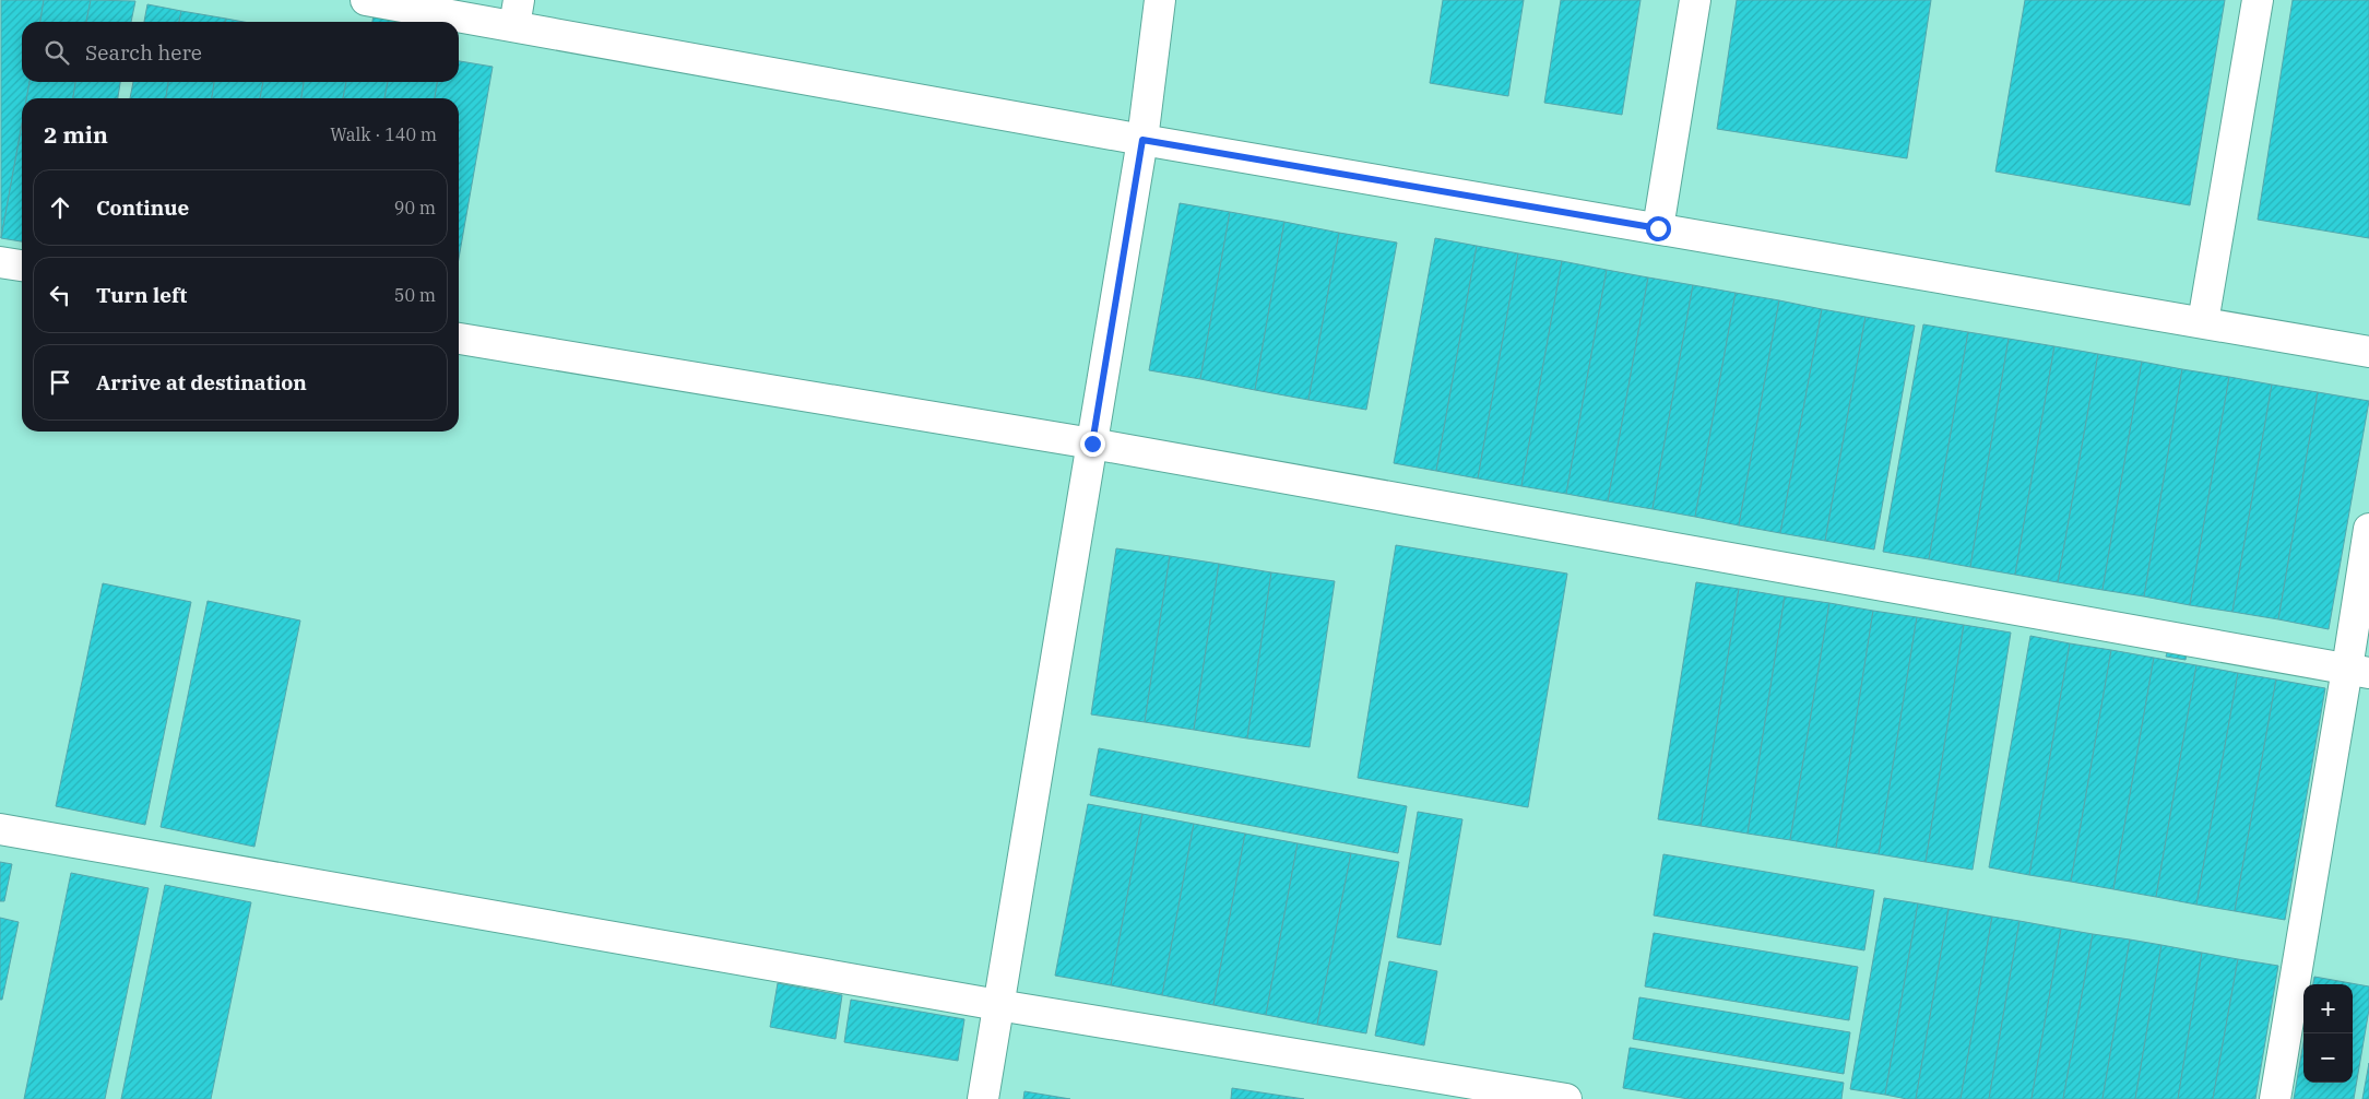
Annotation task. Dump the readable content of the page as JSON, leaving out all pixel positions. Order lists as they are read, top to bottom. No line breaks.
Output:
{"page":{"search":"Search here","heading":["2 min","Walk · 140 m"],"list":[["Continue","90 m"],["Turn left","50 m"],"Arrive at destination"],"map_buttons":["+","−"]}}
